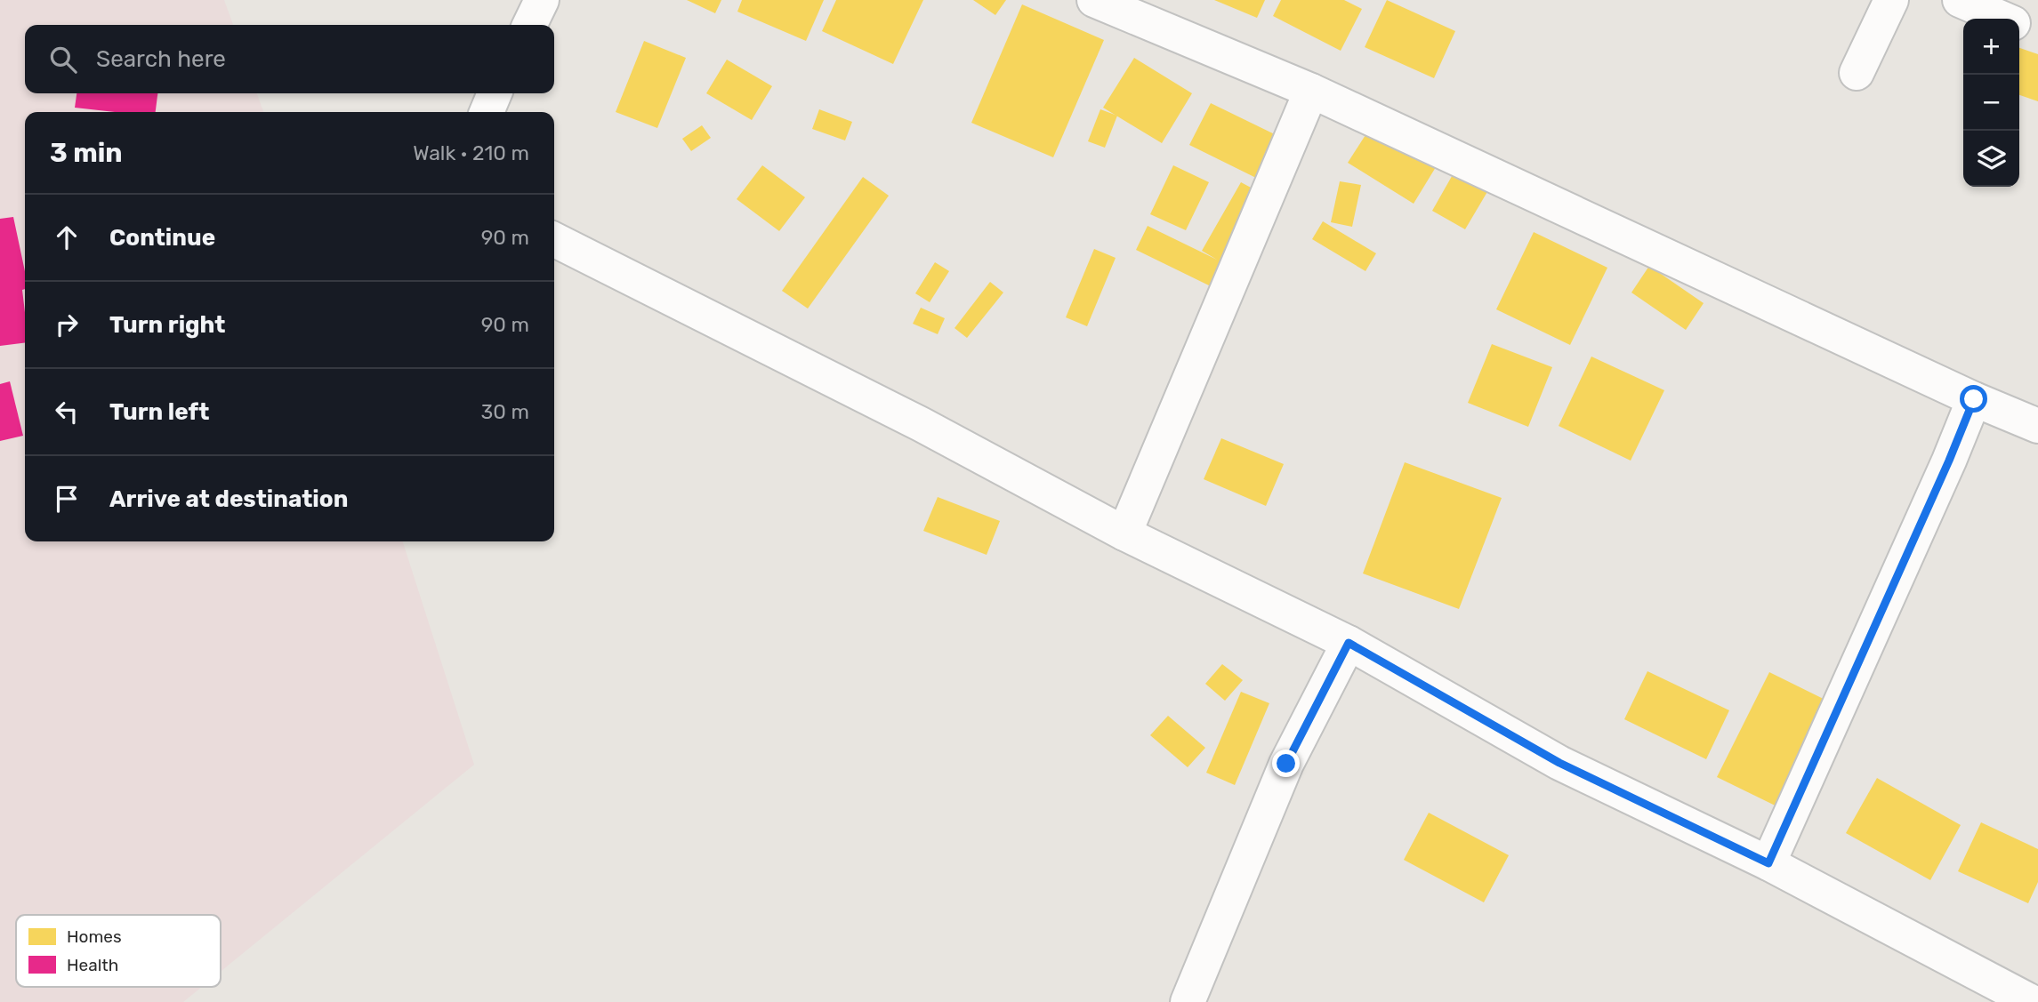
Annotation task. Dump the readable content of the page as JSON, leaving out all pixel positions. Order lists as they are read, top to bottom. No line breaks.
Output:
{"legend":["Homes","Health"],"page":{"map_buttons":["+","−"],"search":"Search here","heading":["3 min","Walk · 210 m"],"list":[["Continue","90 m"],["Turn right","90 m"],["Turn left","30 m"],"Arrive at destination"]}}
